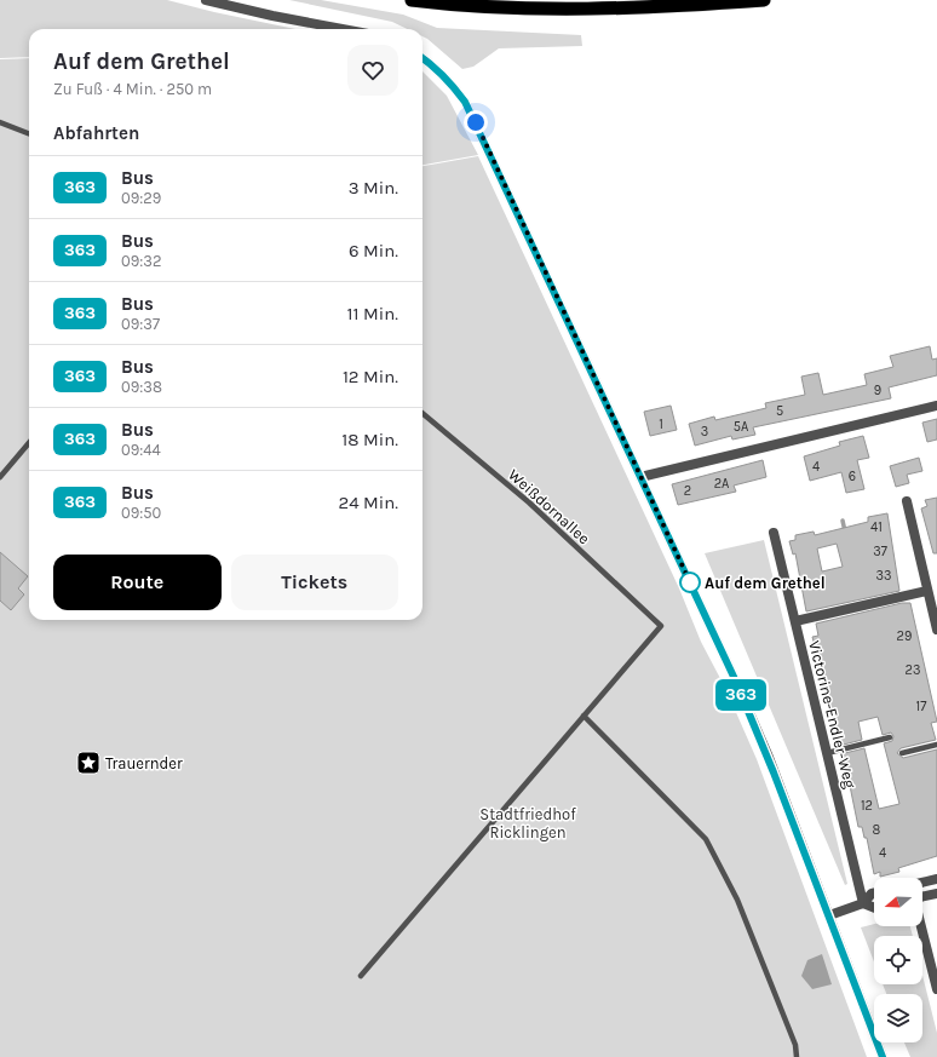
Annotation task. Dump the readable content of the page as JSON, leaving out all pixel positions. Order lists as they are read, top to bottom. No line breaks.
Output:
{"streets":{"street":["Victorine-Endler-Weg"],"lane":["Weißdornallee"]},"parks":["Stadtfriedhof Ricklingen"],"places":{"other":["Auf dem Grethel"],"place":["Trauernder"]},"lines":["bus line 363"],"house_numbers":["9","5","1","5A","3","4","6","2A","2","41","37","33","29","23","17","12","8","4"],"north":"left","page":{"on_map":"363","heading":[["Auf dem Grethel","Zu Fuß · 4 Min. · 250 m"],"Abfahrten"],"list":[{"mark":"363","name":"Bus","note":"09:29","value":"3 Min."},{"mark":"363","name":"Bus","note":"09:32","value":"6 Min."},{"mark":"363","name":"Bus","note":"09:37","value":"11 Min."},{"mark":"363","name":"Bus","note":"09:38","value":"12 Min."},{"mark":"363","name":"Bus","note":"09:44","value":"18 Min."},{"mark":"363","name":"Bus","note":"09:50","value":"24 Min."}],"buttons":["Route","Tickets"]}}
